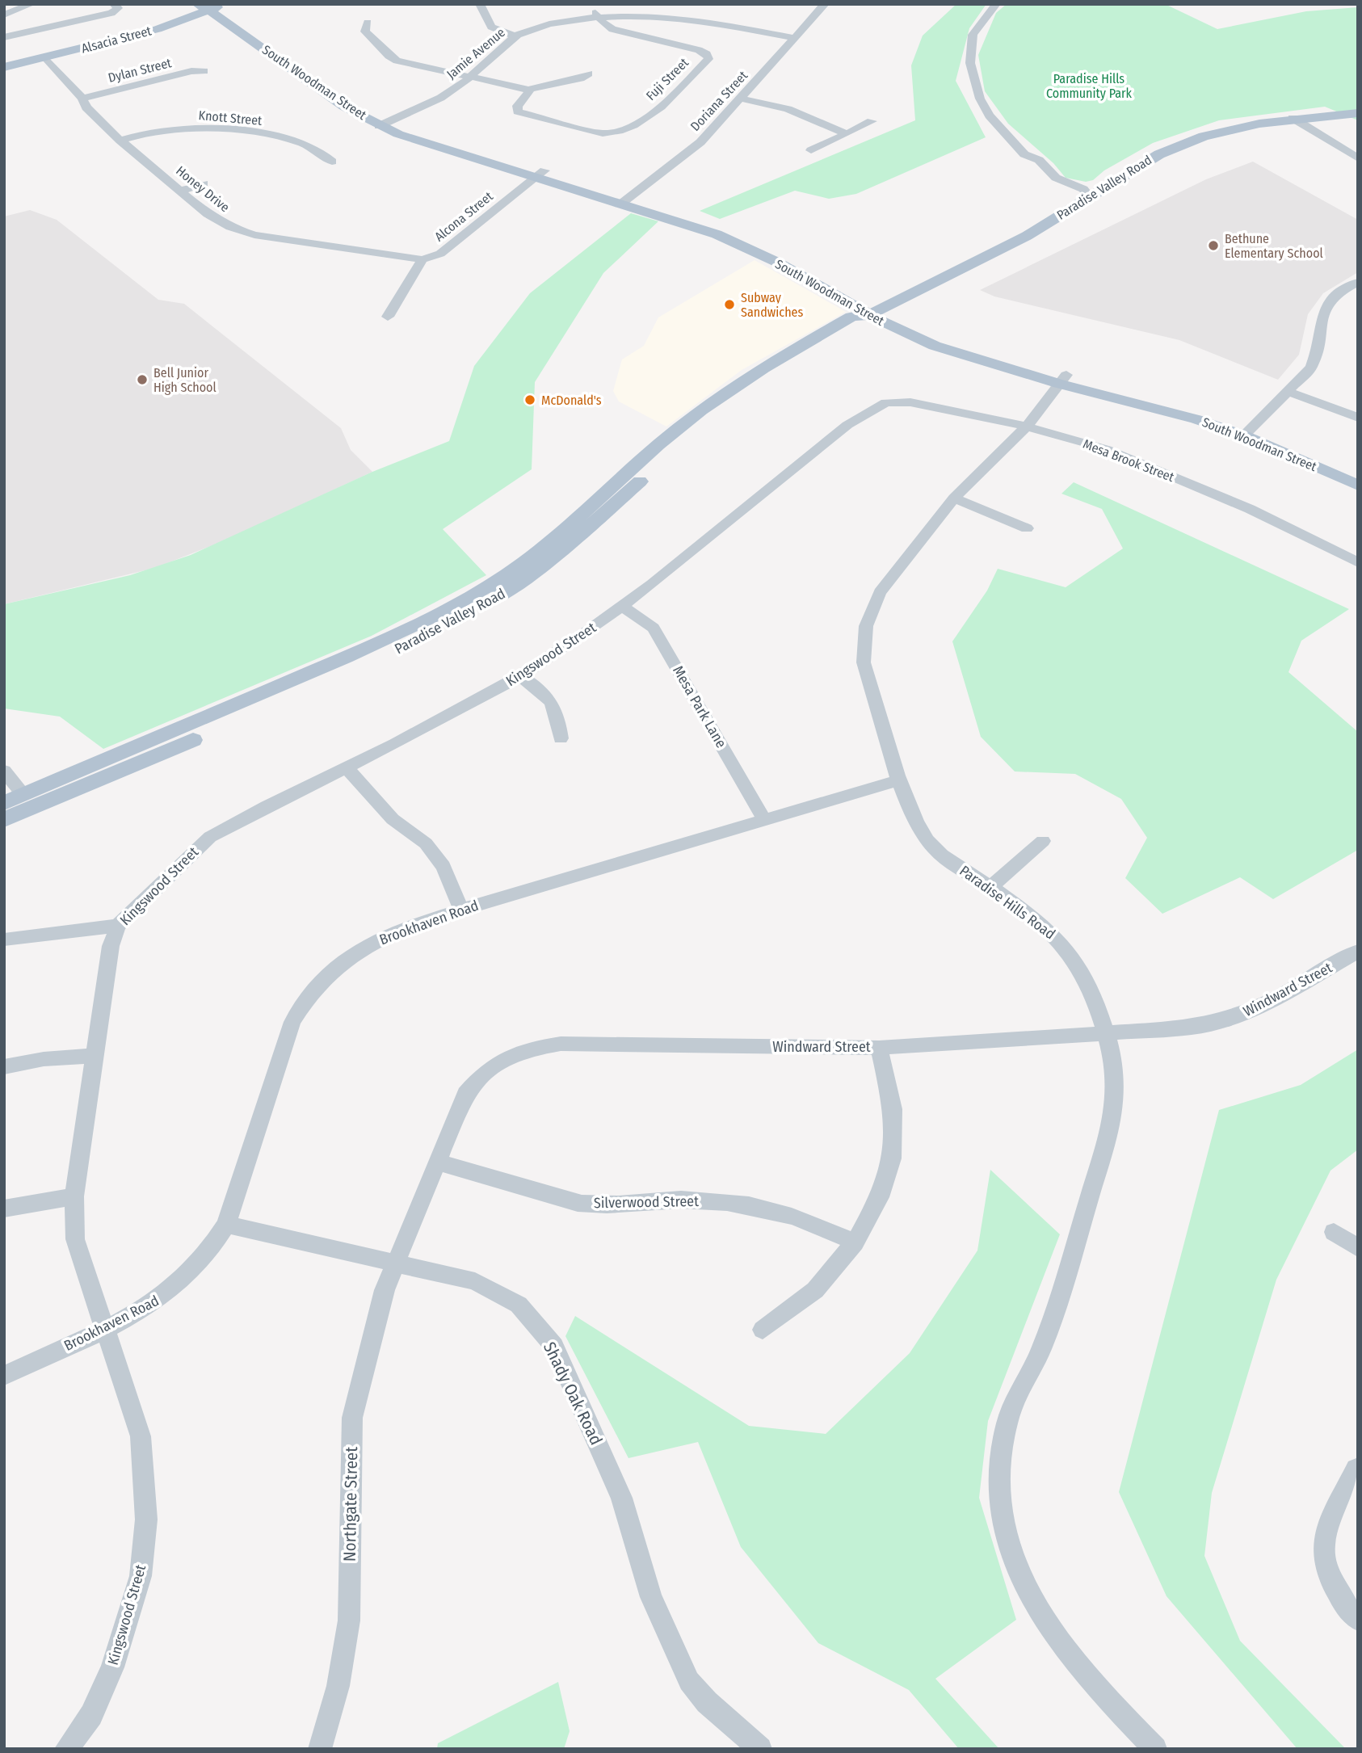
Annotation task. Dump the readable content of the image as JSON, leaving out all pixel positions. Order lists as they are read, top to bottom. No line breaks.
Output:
{"streets":{"main road":["Alsacia Street","South Woodman Street","Paradise Valley Road"],"street":["Jamie Avenue","Dylan Street","Fuji Street","Doriana Street","Knott Street","Honey Drive","Alcona Street","Mesa Brook Street","Kingswood Street","Mesa Park Lane","Paradise Hills Road","Brookhaven Road","Windward Street","Silverwood Street","Shady Oak Road","Northgate Street"]},"crossings":[["Alsacia Street","South Woodman Street"],["Alsacia Street","Honey Drive"],["Jamie Avenue","Fuji Street"],["Jamie Avenue","South Woodman Street"],["Jamie Avenue","Doriana Street"],["Dylan Street","Honey Drive"],["South Woodman Street","Doriana Street"],["South Woodman Street","Paradise Valley Road"],["South Woodman Street","Alcona Street"],["South Woodman Street","Paradise Hills Road"],["Knott Street","Honey Drive"],["Honey Drive","Alcona Street"],["Mesa Brook Street","Kingswood Street"],["Mesa Brook Street","Paradise Hills Road"],["Kingswood Street","Mesa Park Lane"],["Kingswood Street","Brookhaven Road"],["Mesa Park Lane","Brookhaven Road"],["Paradise Hills Road","Brookhaven Road"],["Paradise Hills Road","Windward Street"],["Brookhaven Road","Shady Oak Road"],["Windward Street","Silverwood Street"],["Windward Street","Shady Oak Road"],["Windward Street","Northgate Street"],["Shady Oak Road","Northgate Street"]],"parks":["Paradise Hills Community Park"],"places":["Bethune Elementary School","Subway Sandwiches","Bell Junior High School","McDonald's"]}
